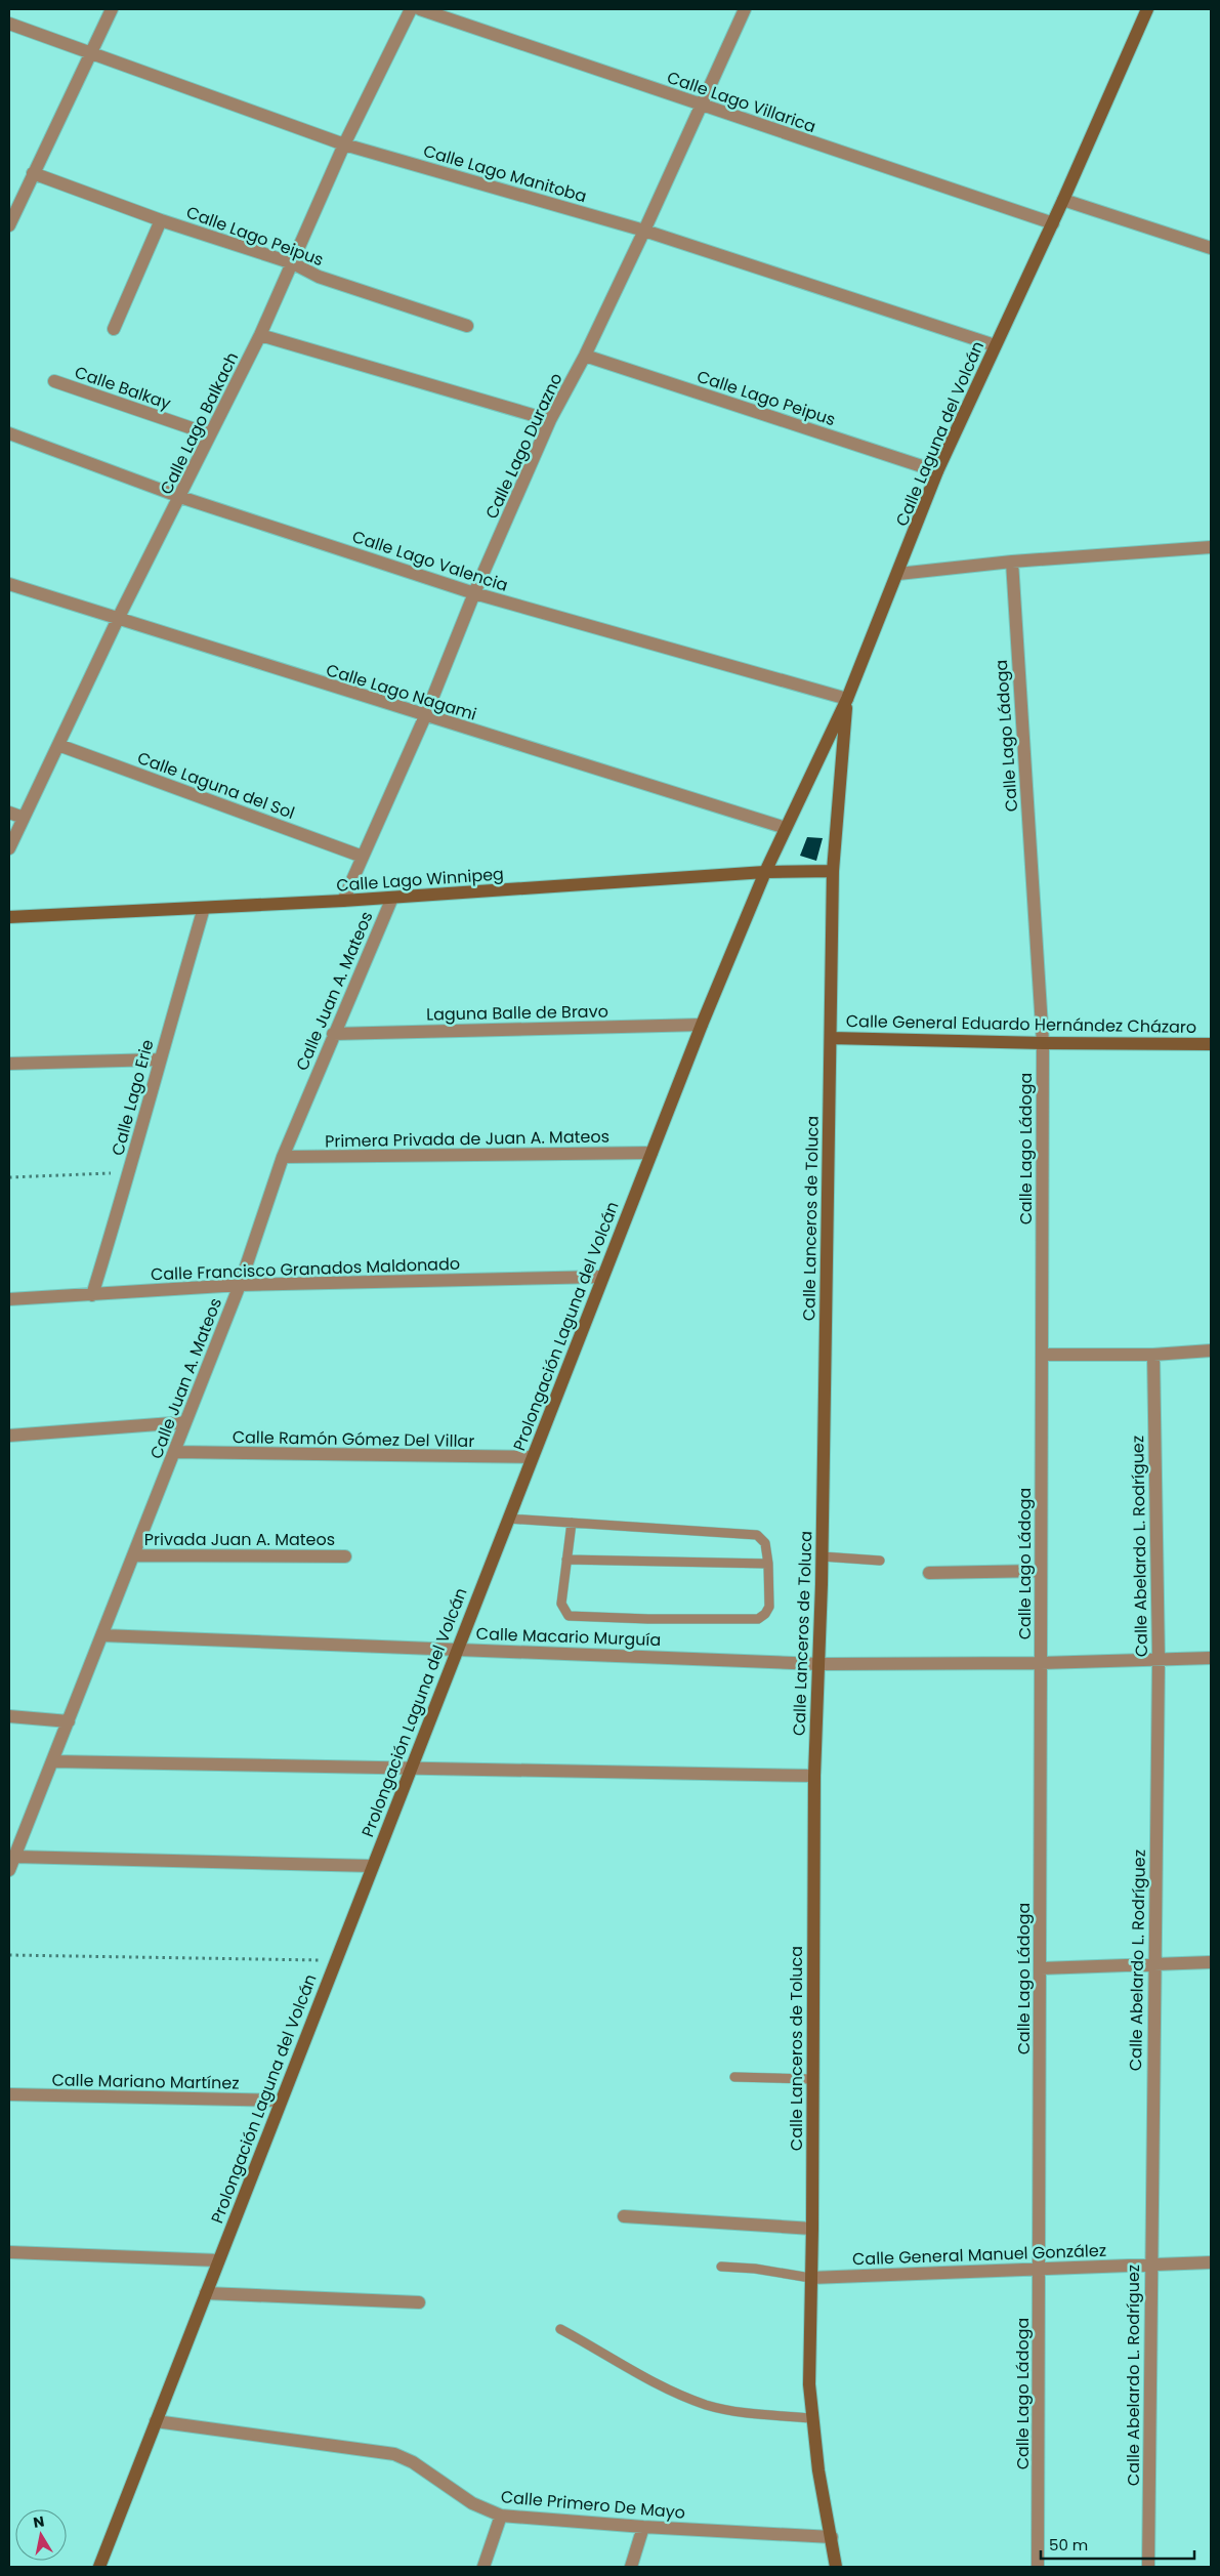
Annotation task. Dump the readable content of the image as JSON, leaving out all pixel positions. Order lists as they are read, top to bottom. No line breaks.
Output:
{"streets":{"main road":["Calle Laguna del Volcán","Calle Lago Winnipeg","Calle General Eduardo Hernández Cházaro","Calle Lanceros de Toluca","Prolongación Laguna del Volcán"],"street":["Calle Lago Villarica","Calle Lago Manitoba","Calle Lago Peipus","Calle Balkay","Calle Lago Balkach","Calle Lago Durazno","Calle Lago Valencia","Calle Lago Nagami","Calle Lago Ládoga","Calle Laguna del Sol","Calle Juan A. Mateos","Laguna Balle de Bravo","Calle Lago Erie","Primera Privada de Juan A. Mateos","Calle Francisco Granados Maldonado","Calle Ramón Gómez Del Villar","Privada Juan A. Mateos","Calle Abelardo L. Rodríguez","Calle Macario Murguía","Calle Mariano Martínez","Calle General Manuel González","Calle Primero De Mayo"]},"crossings":[["Calle Lago Villarica","Calle Laguna del Volcán"],["Calle Lago Villarica","Calle Lago Durazno"],["Calle Lago Manitoba","Calle Lago Balkach"],["Calle Lago Manitoba","Calle Laguna del Volcán"],["Calle Lago Manitoba","Calle Lago Durazno"],["Calle Lago Peipus","Calle Lago Balkach"],["Calle Lago Peipus","Calle Laguna del Volcán"],["Calle Lago Peipus","Calle Lago Durazno"],["Calle Balkay","Calle Lago Balkach"],["Calle Lago Balkach","Calle Lago Valencia"],["Calle Lago Balkach","Calle Lago Nagami"],["Calle Lago Balkach","Calle Laguna del Sol"],["Calle Laguna del Volcán","Calle Lago Valencia"],["Calle Laguna del Volcán","Calle Lago Nagami"],["Calle Laguna del Volcán","Calle Lago Winnipeg"],["Calle Laguna del Volcán","Calle Lanceros de Toluca"],["Calle Laguna del Volcán","Prolongación Laguna del Volcán"],["Calle Lago Durazno","Calle Lago Valencia"],["Calle Lago Durazno","Calle Lago Nagami"],["Calle Lago Durazno","Calle Laguna del Sol"],["Calle Lago Durazno","Calle Lago Winnipeg"],["Calle Lago Valencia","Calle Lanceros de Toluca"],["Calle Lago Ládoga","Calle General Eduardo Hernández Cházaro"],["Calle Lago Ládoga","Calle Macario Murguía"],["Calle Lago Ládoga","Calle General Manuel González"],["Calle Lago Winnipeg","Calle Juan A. Mateos"],["Calle Lago Winnipeg","Calle Lago Erie"],["Calle Lago Winnipeg","Calle Lanceros de Toluca"],["Calle Lago Winnipeg","Prolongación Laguna del Volcán"],["Calle Juan A. Mateos","Laguna Balle de Bravo"],["Calle Juan A. Mateos","Primera Privada de Juan A. Mateos"],["Calle Juan A. Mateos","Calle Francisco Granados Maldonado"],["Calle Juan A. Mateos","Calle Ramón Gómez Del Villar"],["Calle Juan A. Mateos","Privada Juan A. Mateos"],["Calle Juan A. Mateos","Calle Macario Murguía"],["Laguna Balle de Bravo","Prolongación Laguna del Volcán"],["Calle General Eduardo Hernández Cházaro","Calle Lanceros de Toluca"],["Calle Lago Erie","Calle Francisco Granados Maldonado"],["Primera Privada de Juan A. Mateos","Prolongación Laguna del Volcán"],["Calle Lanceros de Toluca","Calle Macario Murguía"],["Calle Lanceros de Toluca","Calle General Manuel González"],["Calle Lanceros de Toluca","Calle Primero De Mayo"],["Calle Francisco Granados Maldonado","Prolongación Laguna del Volcán"],["Prolongación Laguna del Volcán","Calle Ramón Gómez Del Villar"],["Prolongación Laguna del Volcán","Calle Macario Murguía"],["Prolongación Laguna del Volcán","Calle Mariano Martínez"],["Prolongación Laguna del Volcán","Calle Primero De Mayo"],["Calle Abelardo L. Rodríguez","Calle Macario Murguía"],["Calle Abelardo L. Rodríguez","Calle General Manuel González"]],"scale_bar":"50 m","north":"top"}
